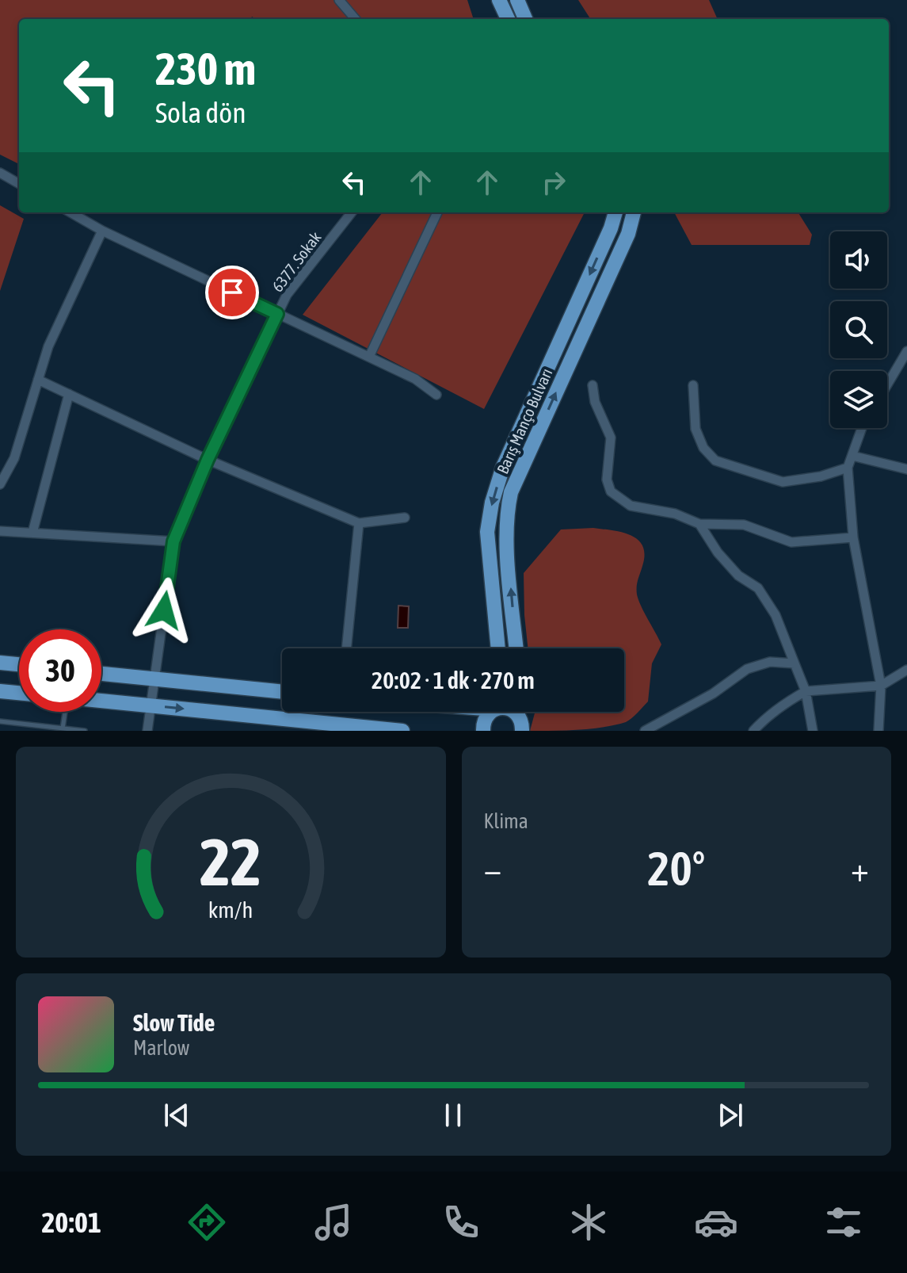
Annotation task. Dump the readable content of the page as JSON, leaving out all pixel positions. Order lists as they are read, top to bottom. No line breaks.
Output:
{"streets":{"main road":["Barış Manço Bulvarı"],"street":["6377. Sokak"]},"page":{"turn":["230 m","Sola dön"],"limit":"30","trip":"20:02 · 1 dk · 270 m","tile":"Klima","heat":["−","20°","+"],"song":["Slow Tide","Marlow"],"tabs":"20:01","gauge":["22","km/h"]}}
